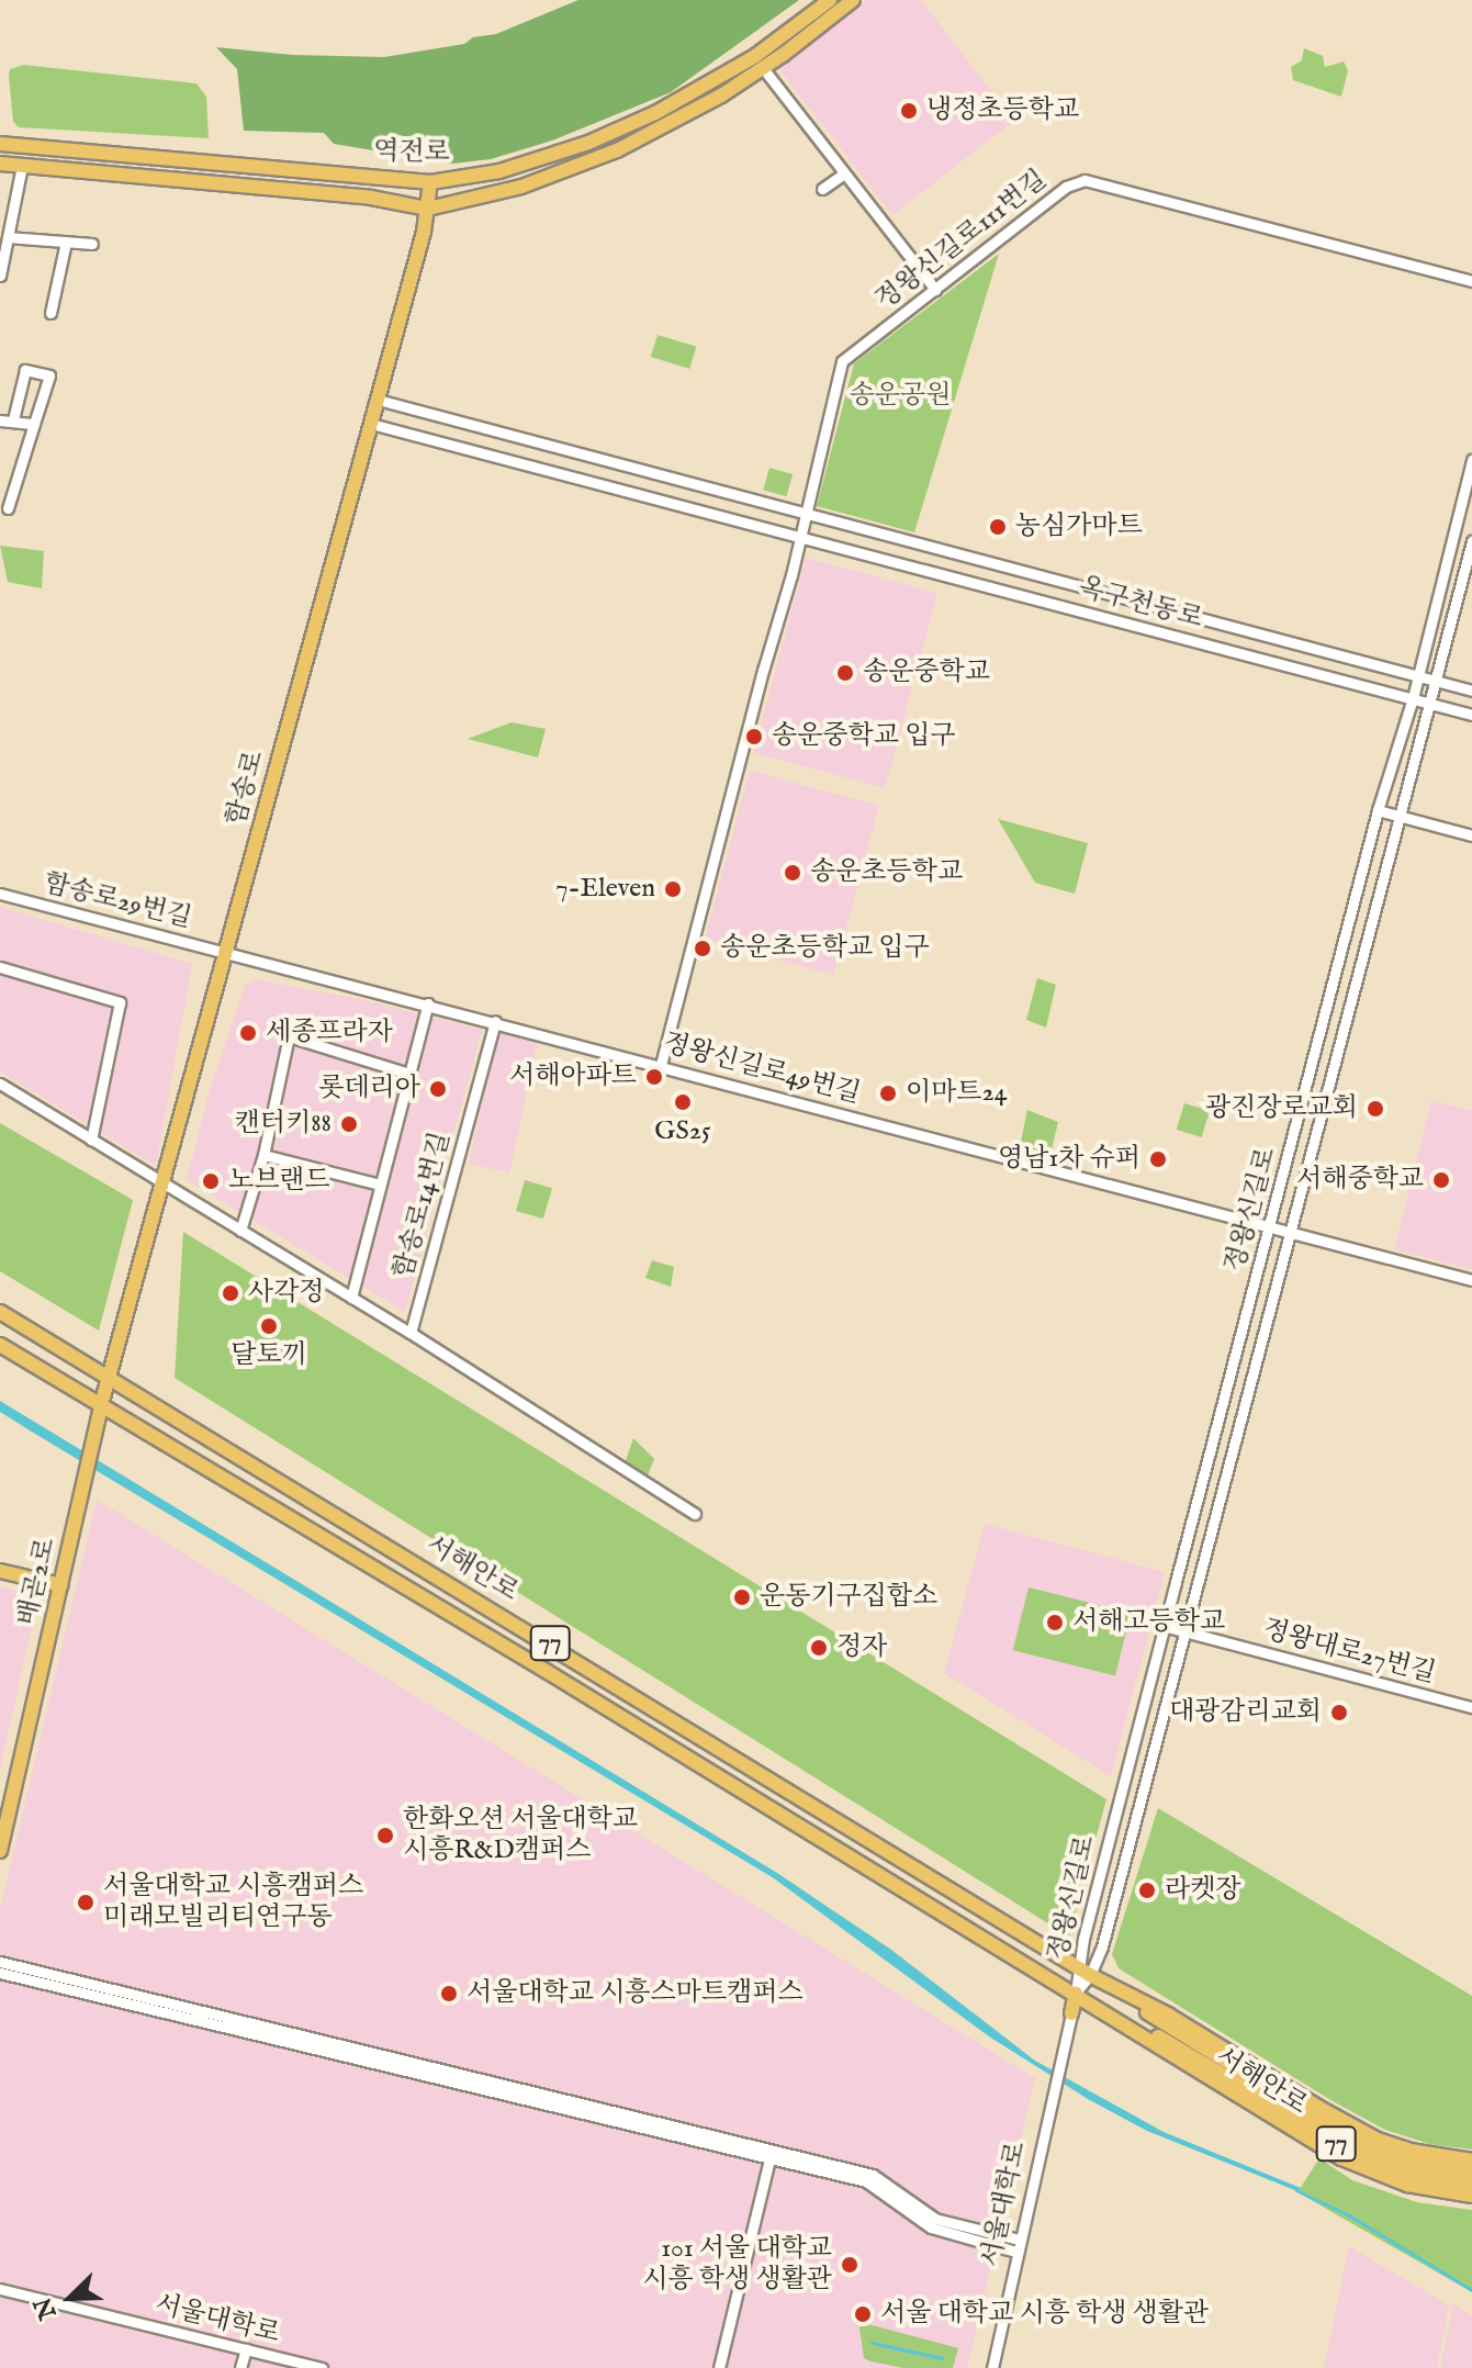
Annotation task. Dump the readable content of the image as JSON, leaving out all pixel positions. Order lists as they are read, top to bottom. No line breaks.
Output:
{"streets":{"main road":["역전로","함송로","서해안로","배곧2로","77"],"street":["정왕신길로111번길","옥구천동로","함송로29번길","정왕신길로49번길","함송로14번길","정왕신길로","정왕대로27번길","서울대학로"]},"crossings":[["역전로","함송로"],["정왕신길로111번길","옥구천동로"],["옥구천동로","함송로"],["옥구천동로","정왕신길로"],["함송로","함송로29번길"],["함송로","정왕신길로49번길"],["함송로","함송로14번길"],["함송로","서해안로"],["함송로","배곧2로"],["함송로29번길","정왕신길로49번길"],["정왕신길로49번길","함송로14번길"],["정왕신길로49번길","정왕신길로"],["정왕신길로","서해안로"],["정왕신길로","정왕대로27번길"],["서해안로","배곧2로"],["서해안로","77"]],"parks":["송운공원"],"places":["냉정초등학교","농심가마트","송운중학교","송운중학교 입구","송운초등학교","7-Eleven","송운초등학교 입구","세종프라자","서해아파트","롯데리아","이마트24","GS25","광진장로교회","캔터키88","영남1차 슈퍼","서해중학교","노브랜드","사각정","달토끼","운동기구집합소","서해고등학교","정자","대광감리교회","한화오션 서울대학교 시흥R&D캠퍼스","라켓장","서울대학교 시흥캠퍼스 미래모빌리티연구동","서울대학교 시흥스마트캠퍼스","101 서울 대학교 시흥 학생 생활관","서울 대학교 시흥 학생 생활관"],"north":"bottom left"}
